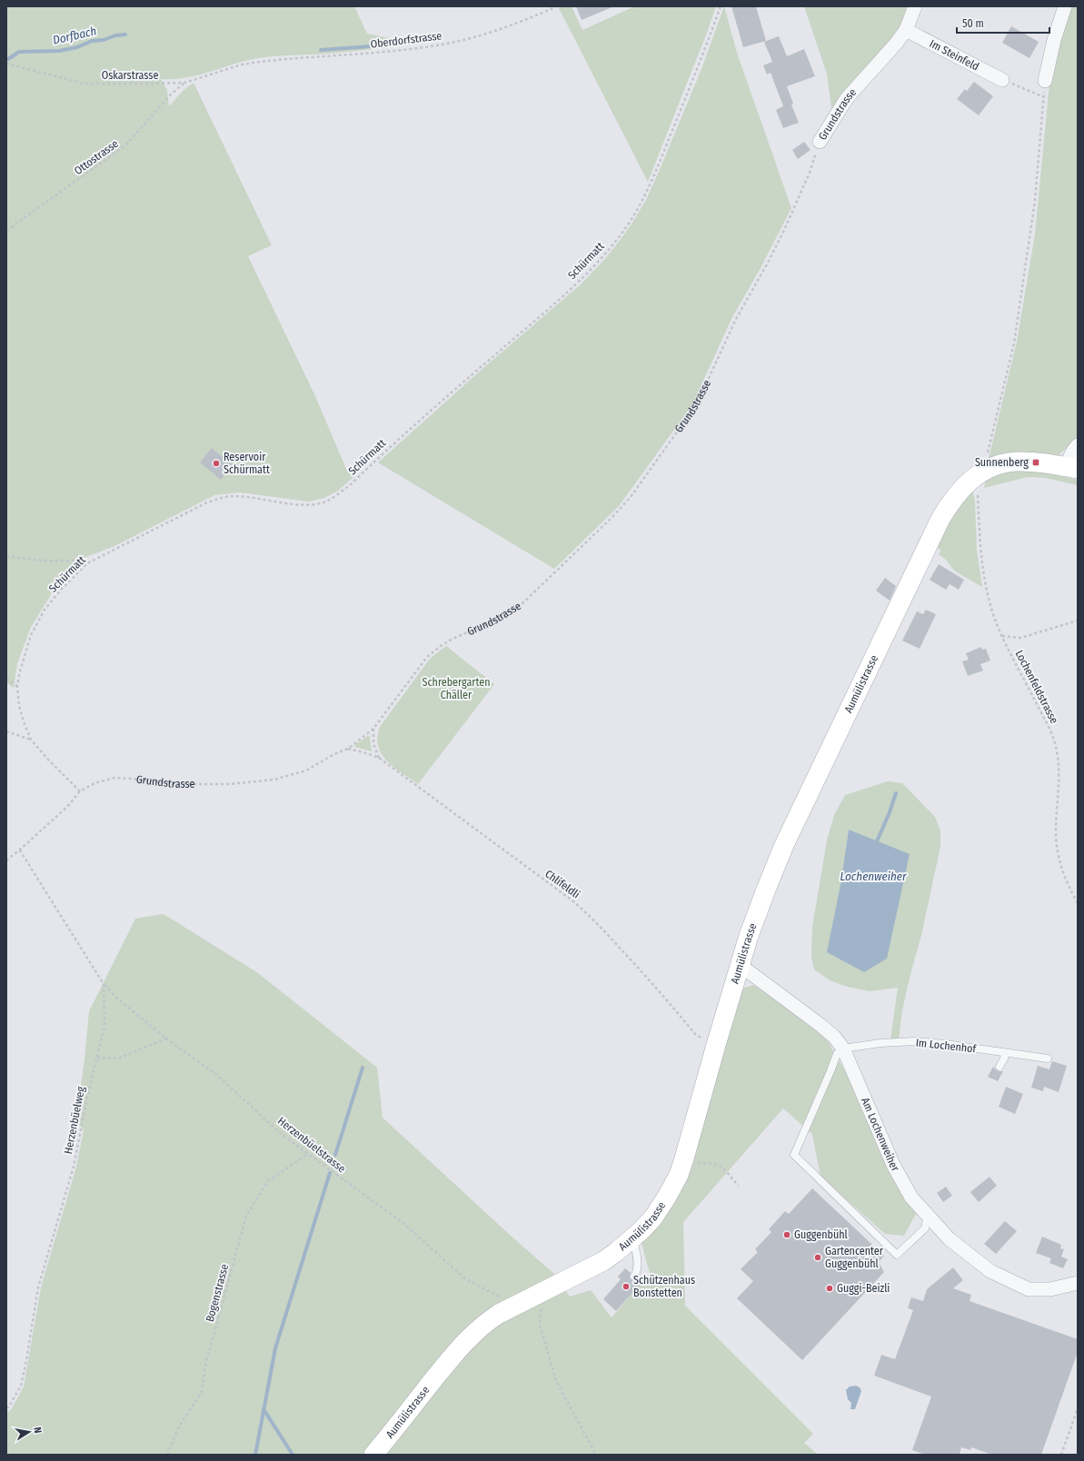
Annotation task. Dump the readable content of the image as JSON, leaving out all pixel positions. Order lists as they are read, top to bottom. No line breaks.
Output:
{"streets":{"main road":["Aumülistrasse"],"street":["Im Steinfeld","Grundstrasse","Am Lochenweiher"],"lane":["Im Lochenhof"],"path":["Oberdorfstrasse","Oskarstrasse","Ottostrasse","Schürmatt","Lochenfeldstrasse","Chlifeldli","Herzenbüelweg","Herzenbüelstrasse","Bogenstrasse"]},"crossings":[["Oberdorfstrasse","Oskarstrasse"],["Im Steinfeld","Grundstrasse"],["Oskarstrasse","Ottostrasse"],["Grundstrasse","Schürmatt"],["Aumülistrasse","Lochenfeldstrasse"],["Aumülistrasse","Chlifeldli"],["Aumülistrasse","Am Lochenweiher"],["Aumülistrasse","Herzenbüelstrasse"],["Im Lochenhof","Am Lochenweiher"],["Herzenbüelweg","Herzenbüelstrasse"],["Herzenbüelstrasse","Bogenstrasse"]],"water":["Dorfbach","Lochenweiher"],"parks":["Schrebergarten Chäller"],"places":{"transit":["Sunnenberg"],"other":["Reservoir Schürmatt","Guggenbühl","Gartencenter Guggenbühl","Schützenhaus Bonstetten","Guggi-Beizli"]},"scale_bar":"50 m","north":"right"}
